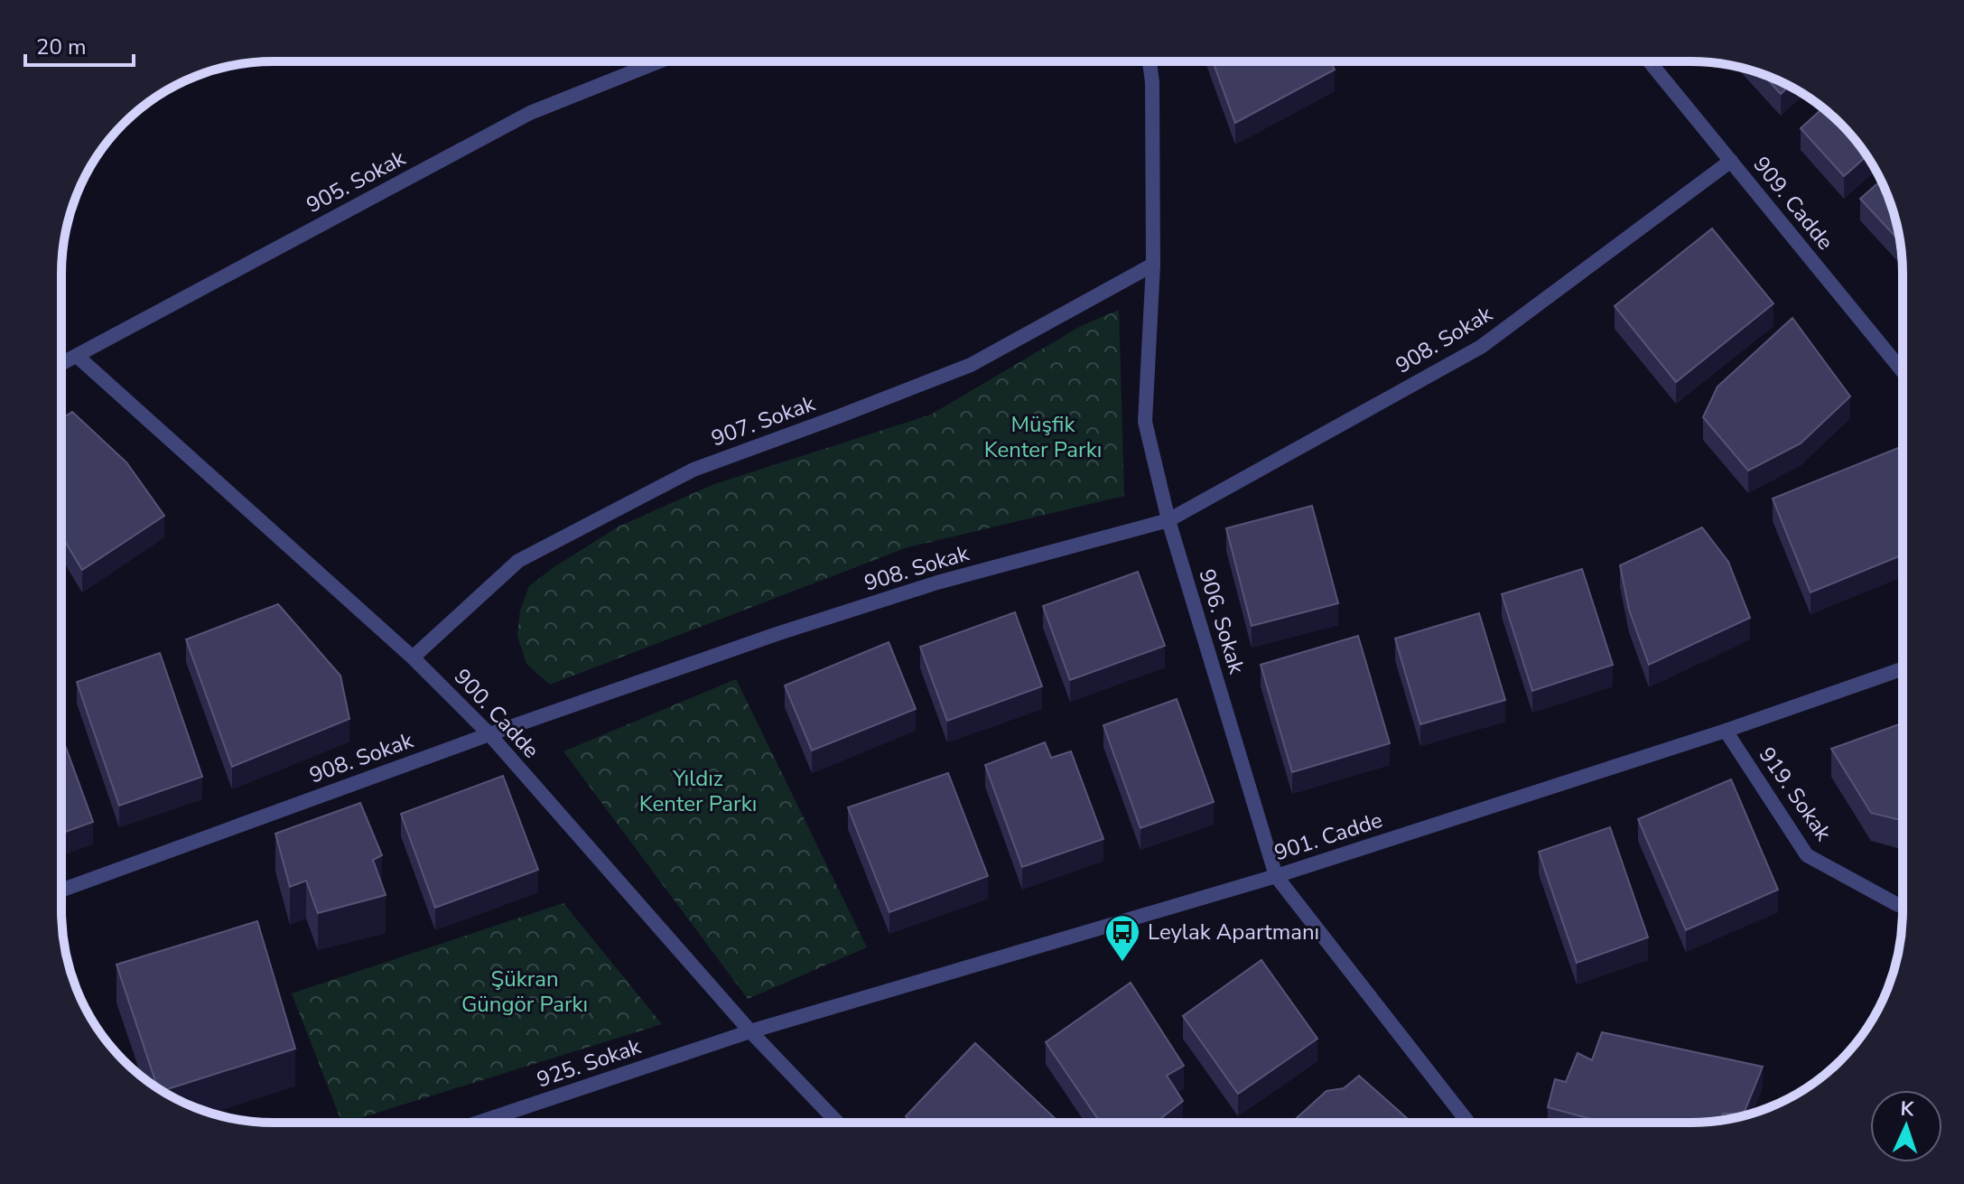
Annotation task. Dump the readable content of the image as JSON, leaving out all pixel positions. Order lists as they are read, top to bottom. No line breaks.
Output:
{"streets":{"street":["905. Sokak","909. Cadde","908. Sokak","907. Sokak","906. Sokak","900. Cadde","919. Sokak","901. Cadde","925. Sokak"]},"crossings":[["905. Sokak","900. Cadde"],["909. Cadde","908. Sokak"],["908. Sokak","906. Sokak"],["908. Sokak","900. Cadde"],["907. Sokak","906. Sokak"],["907. Sokak","900. Cadde"],["906. Sokak","901. Cadde"],["900. Cadde","901. Cadde"],["900. Cadde","925. Sokak"],["919. Sokak","901. Cadde"],["901. Cadde","925. Sokak"]],"parks":["Müşfik Kenter Parkı","Yıldız Kenter Parkı","Şükran Güngör Parkı"],"places":{"bus stop":["Leylak Apartmanı"]},"scale_bar":"20 m","north":"top"}
